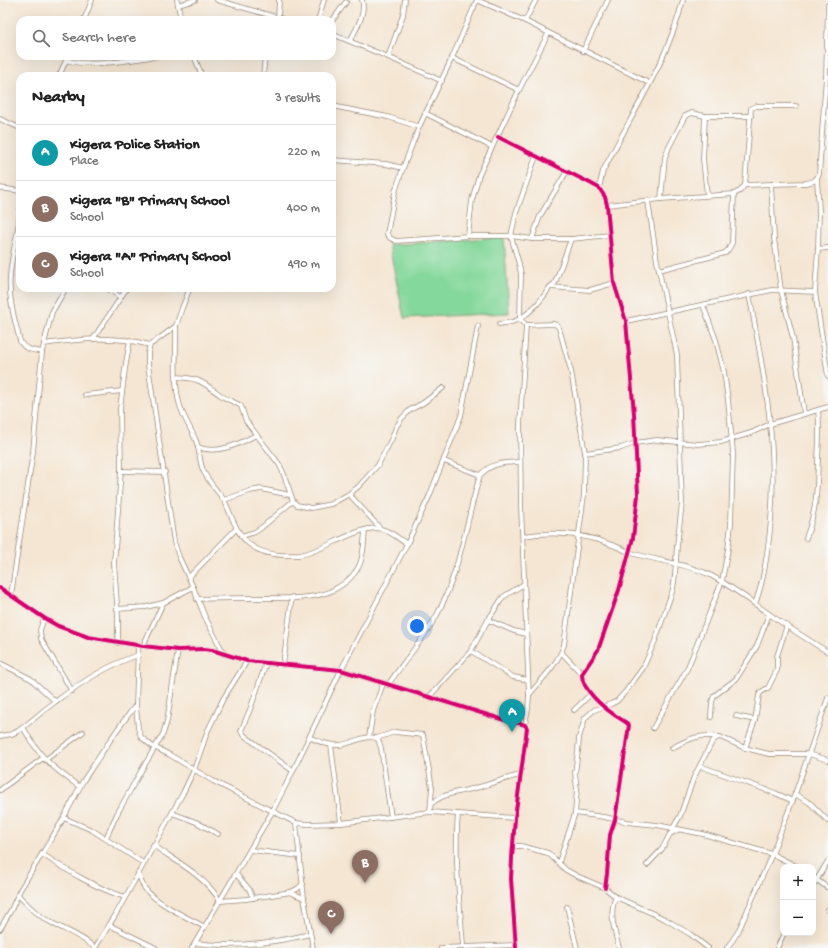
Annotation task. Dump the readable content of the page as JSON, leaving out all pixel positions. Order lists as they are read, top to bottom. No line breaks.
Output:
{"page":{"search":"Search here","heading":["Nearby","3 results"],"list":[{"mark":"A","name":"Kigera Police Station","note":"Place","value":"220 m"},{"mark":"B","name":"Kigera \"B\" Primary School","note":"School","value":"400 m"},{"mark":"C","name":"Kigera \"A\" Primary School","note":"School","value":"490 m"}],"pins":["A","B","C"],"map_buttons":["+","−"]}}
